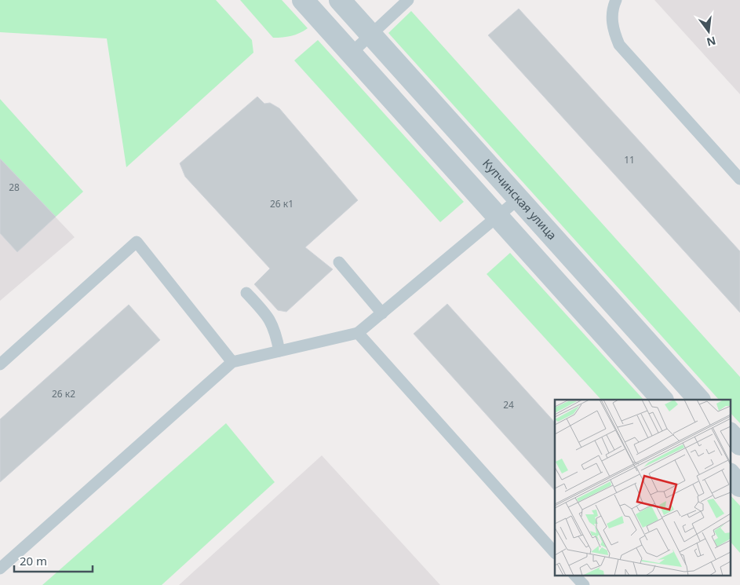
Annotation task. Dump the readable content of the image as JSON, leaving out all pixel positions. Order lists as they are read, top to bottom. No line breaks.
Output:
{"streets":{"street":["Купчинская улица"]},"house_numbers":["11","28","26 к1","26 к2","24"],"scale_bar":"20 m","north":"bottom"}
